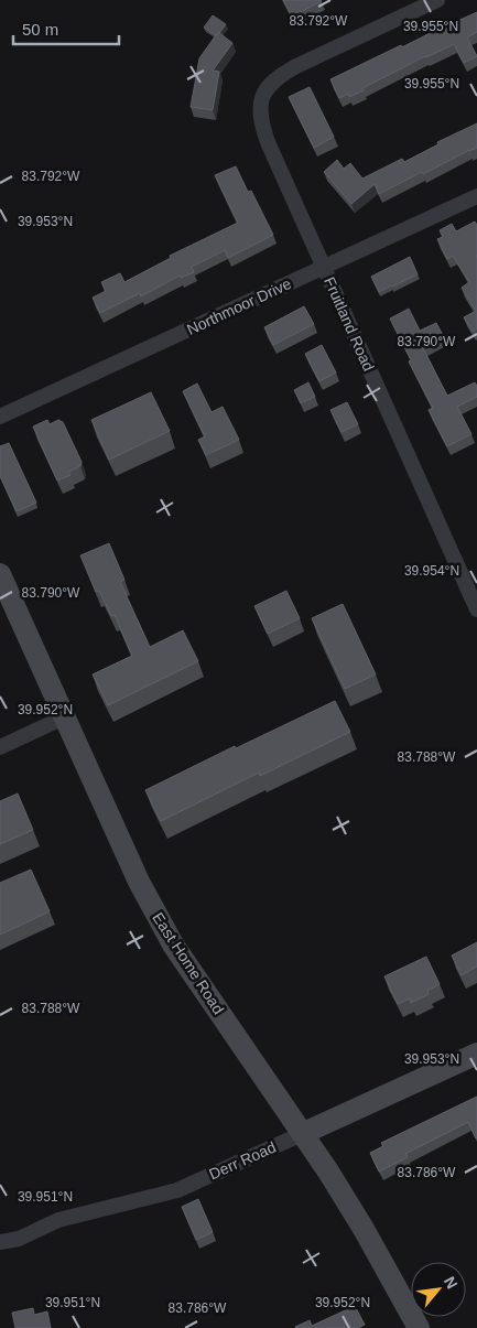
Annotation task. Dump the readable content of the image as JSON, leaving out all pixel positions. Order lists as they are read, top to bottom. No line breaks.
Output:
{"streets":{"street":["Northmoor Drive","Fruitland Road","East Home Road","Derr Road"]},"crossings":[["Northmoor Drive","Fruitland Road"],["East Home Road","Derr Road"]],"scale_bar":"50 m","north":"top right","coordinates":["83.792°W","39.955°N","39.953°N","83.790°W","39.954°N","39.952°N","83.788°W","83.786°W","39.951°N"]}
